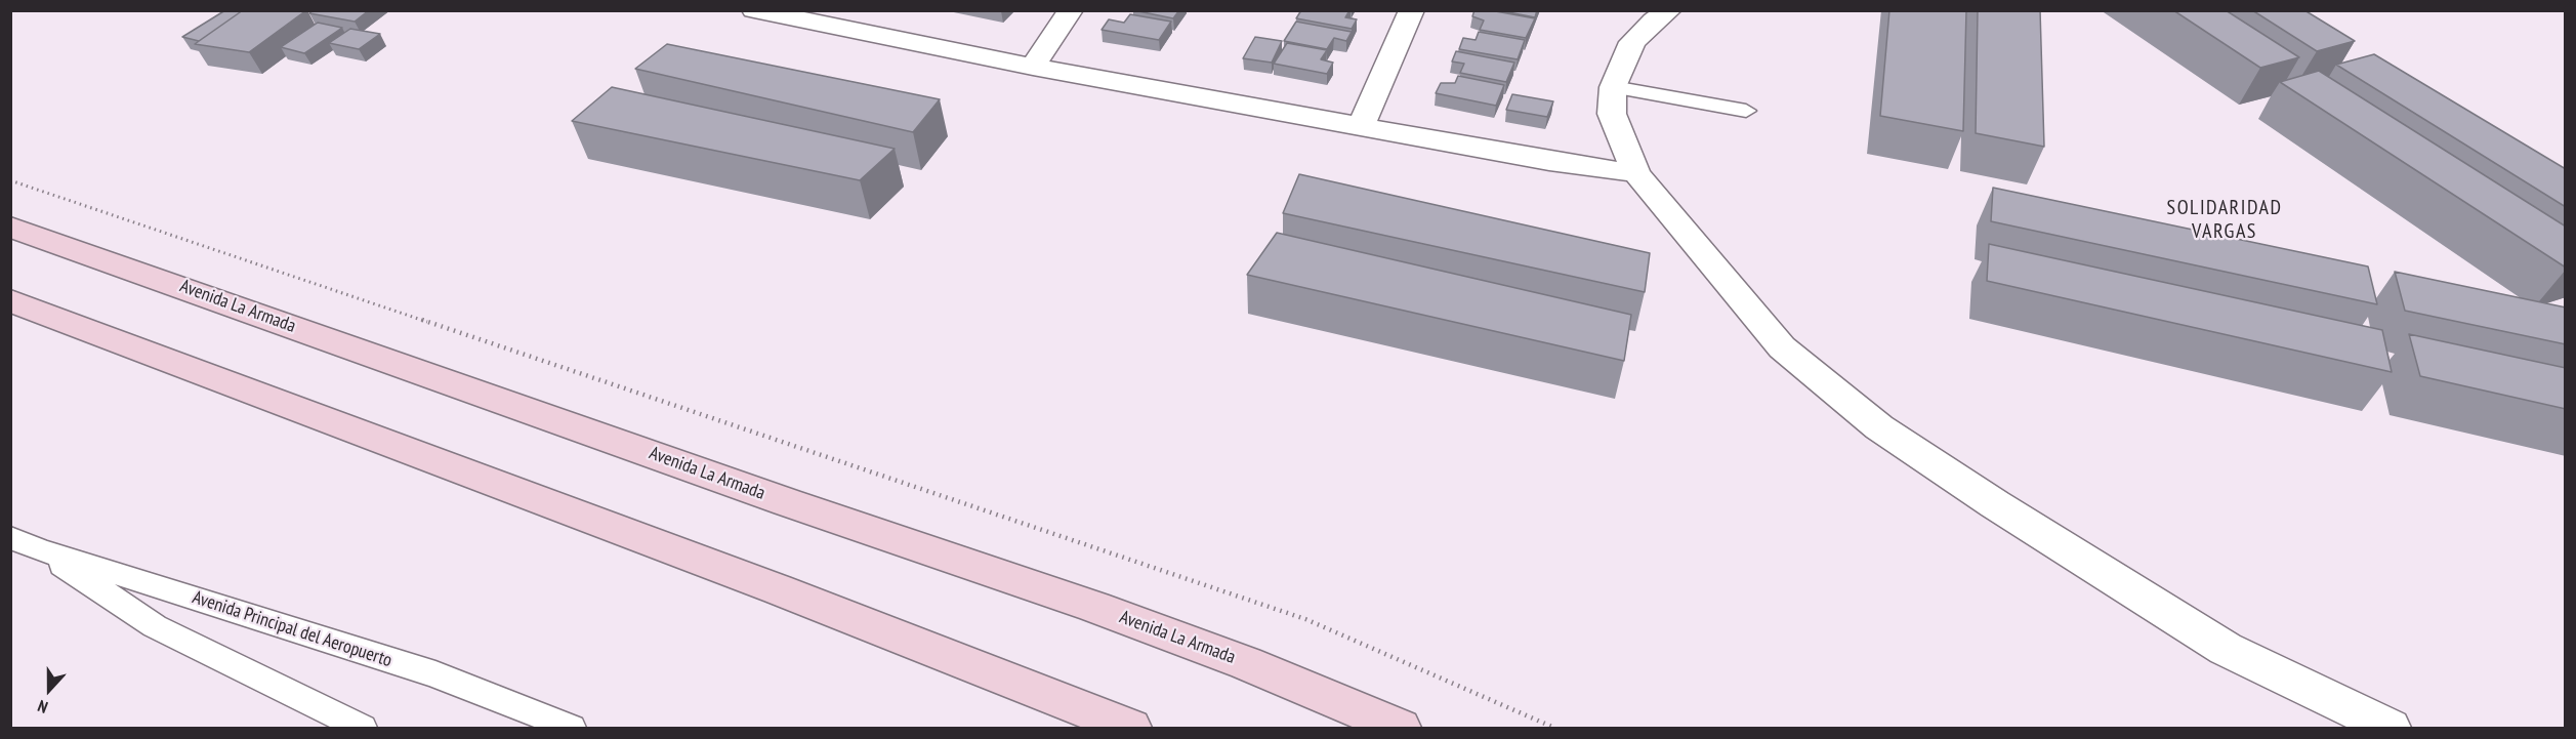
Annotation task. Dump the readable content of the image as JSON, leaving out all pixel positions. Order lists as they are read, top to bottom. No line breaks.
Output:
{"streets":{"main road":["Avenida La Armada"],"lane":["Avenida Principal del Aeropuerto"]},"districts":["SOLIDARIDAD VARGAS"],"north":"bottom"}
